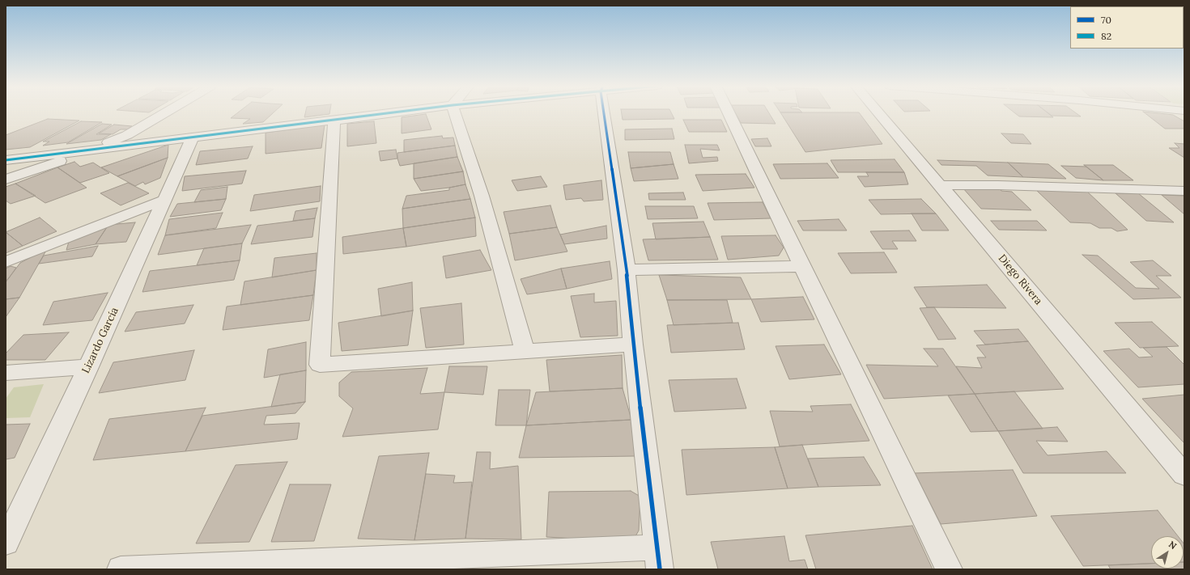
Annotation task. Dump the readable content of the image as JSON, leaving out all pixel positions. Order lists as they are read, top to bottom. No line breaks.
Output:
{"streets":{"street":["Diego Rivera","Lizardo García"]},"lines":["transit line 70","transit line 82"],"legend":["70","82"],"north":"top right"}
